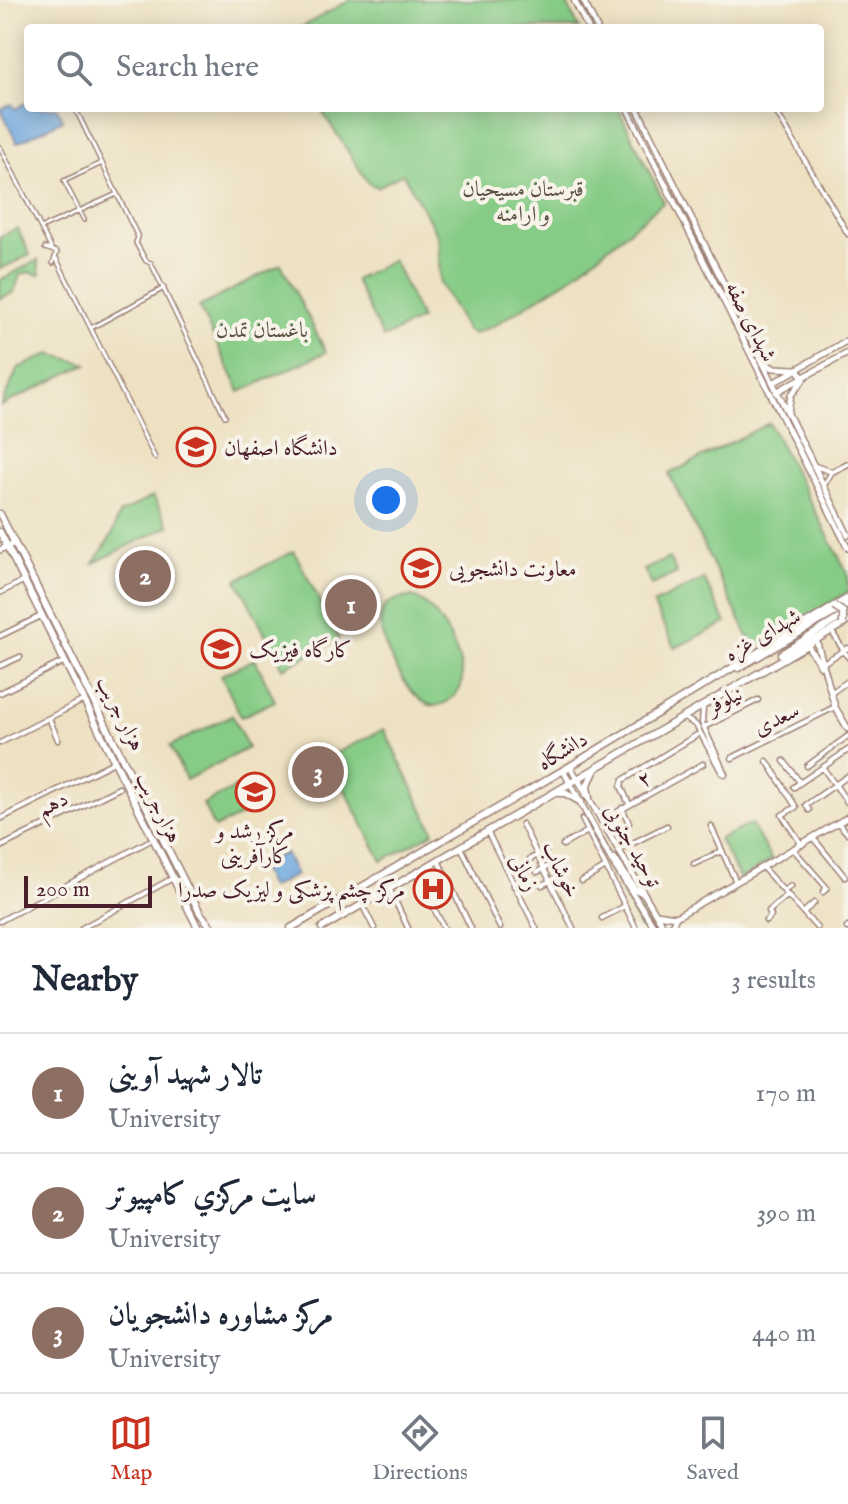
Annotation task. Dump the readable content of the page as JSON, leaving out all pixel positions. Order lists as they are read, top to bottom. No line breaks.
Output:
{"streets":{"main road":["شهدای صفه","شهدای غزه","هزار جریب","دانشگاه","هزارجریب","توحید جنوبی"],"street":["نیلوفر","سعدی","۲","دهم","خوشاب","زمانی"]},"crossings":[["شهدای غزه","دانشگاه"],["هزار جریب","هزارجریب"],["دانشگاه","توحید جنوبی"],["دانشگاه","زمانی"],["۲","توحید جنوبی"]],"parks":["قبرستان مسیحیان و ارامنه","باغستان تمدن"],"places":{"school or university":["دانشگاه اصفهان","معاونت دانشجویی","کارگاه فیزیک","مرکز رشد و کارآفرینی"],"hospital":["مرکز چشم پزشکی و لیزیک صدرا"]},"scale_bar":"200 m","page":{"search":"Search here","pins":["2","1","3"],"scale":"200 m","heading":["Nearby","3 results"],"list":[{"mark":"1","name":"تالار شهید آوینی","note":"University","value":"170 m"},{"mark":"2","name":"سايت مرکزي کامپيوتر","note":"University","value":"390 m"},{"mark":"3","name":"مرکز مشاوره دانشجویان","note":"University","value":"440 m"}],"nav":["Map","Directions","Saved"]}}
